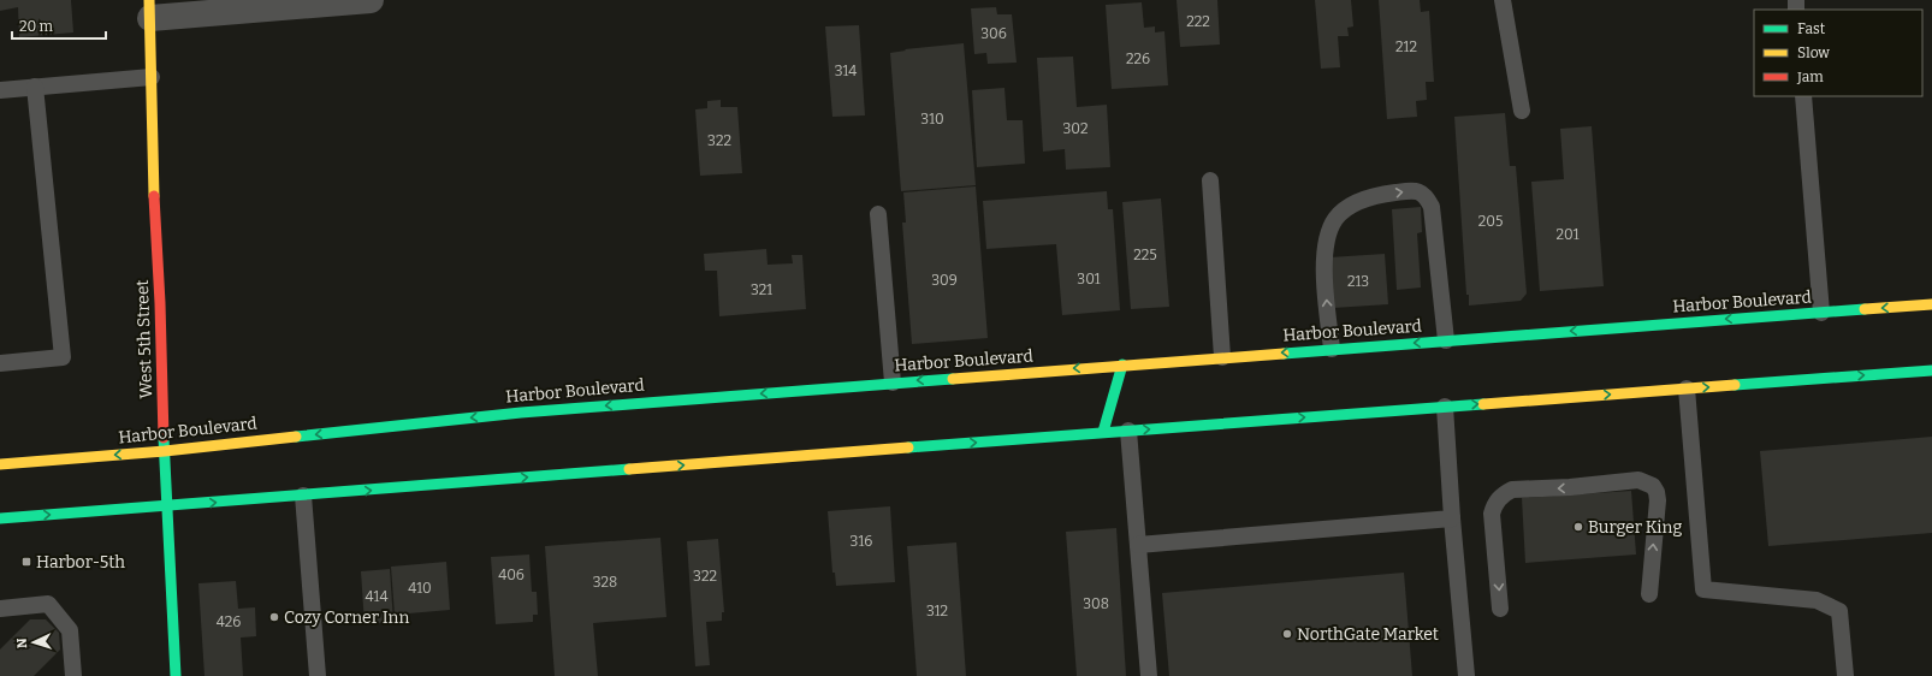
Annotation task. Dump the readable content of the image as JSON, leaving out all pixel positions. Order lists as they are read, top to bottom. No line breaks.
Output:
{"streets":{"main road":["Harbor Boulevard","West 5th Street"]},"crossings":[["Harbor Boulevard","West 5th Street"]],"places":{"other":["Burger King","Cozy Corner Inn","NorthGate Market"],"transit":["Harbor-5th"]},"house_numbers":["222","306","212","226","314","310","302","322","205","201","225","301","309","213","321","316","406","322","328","410","414","308","312","426"],"legend":["Fast","Slow","Jam"],"scale_bar":"20 m","north":"left"}
